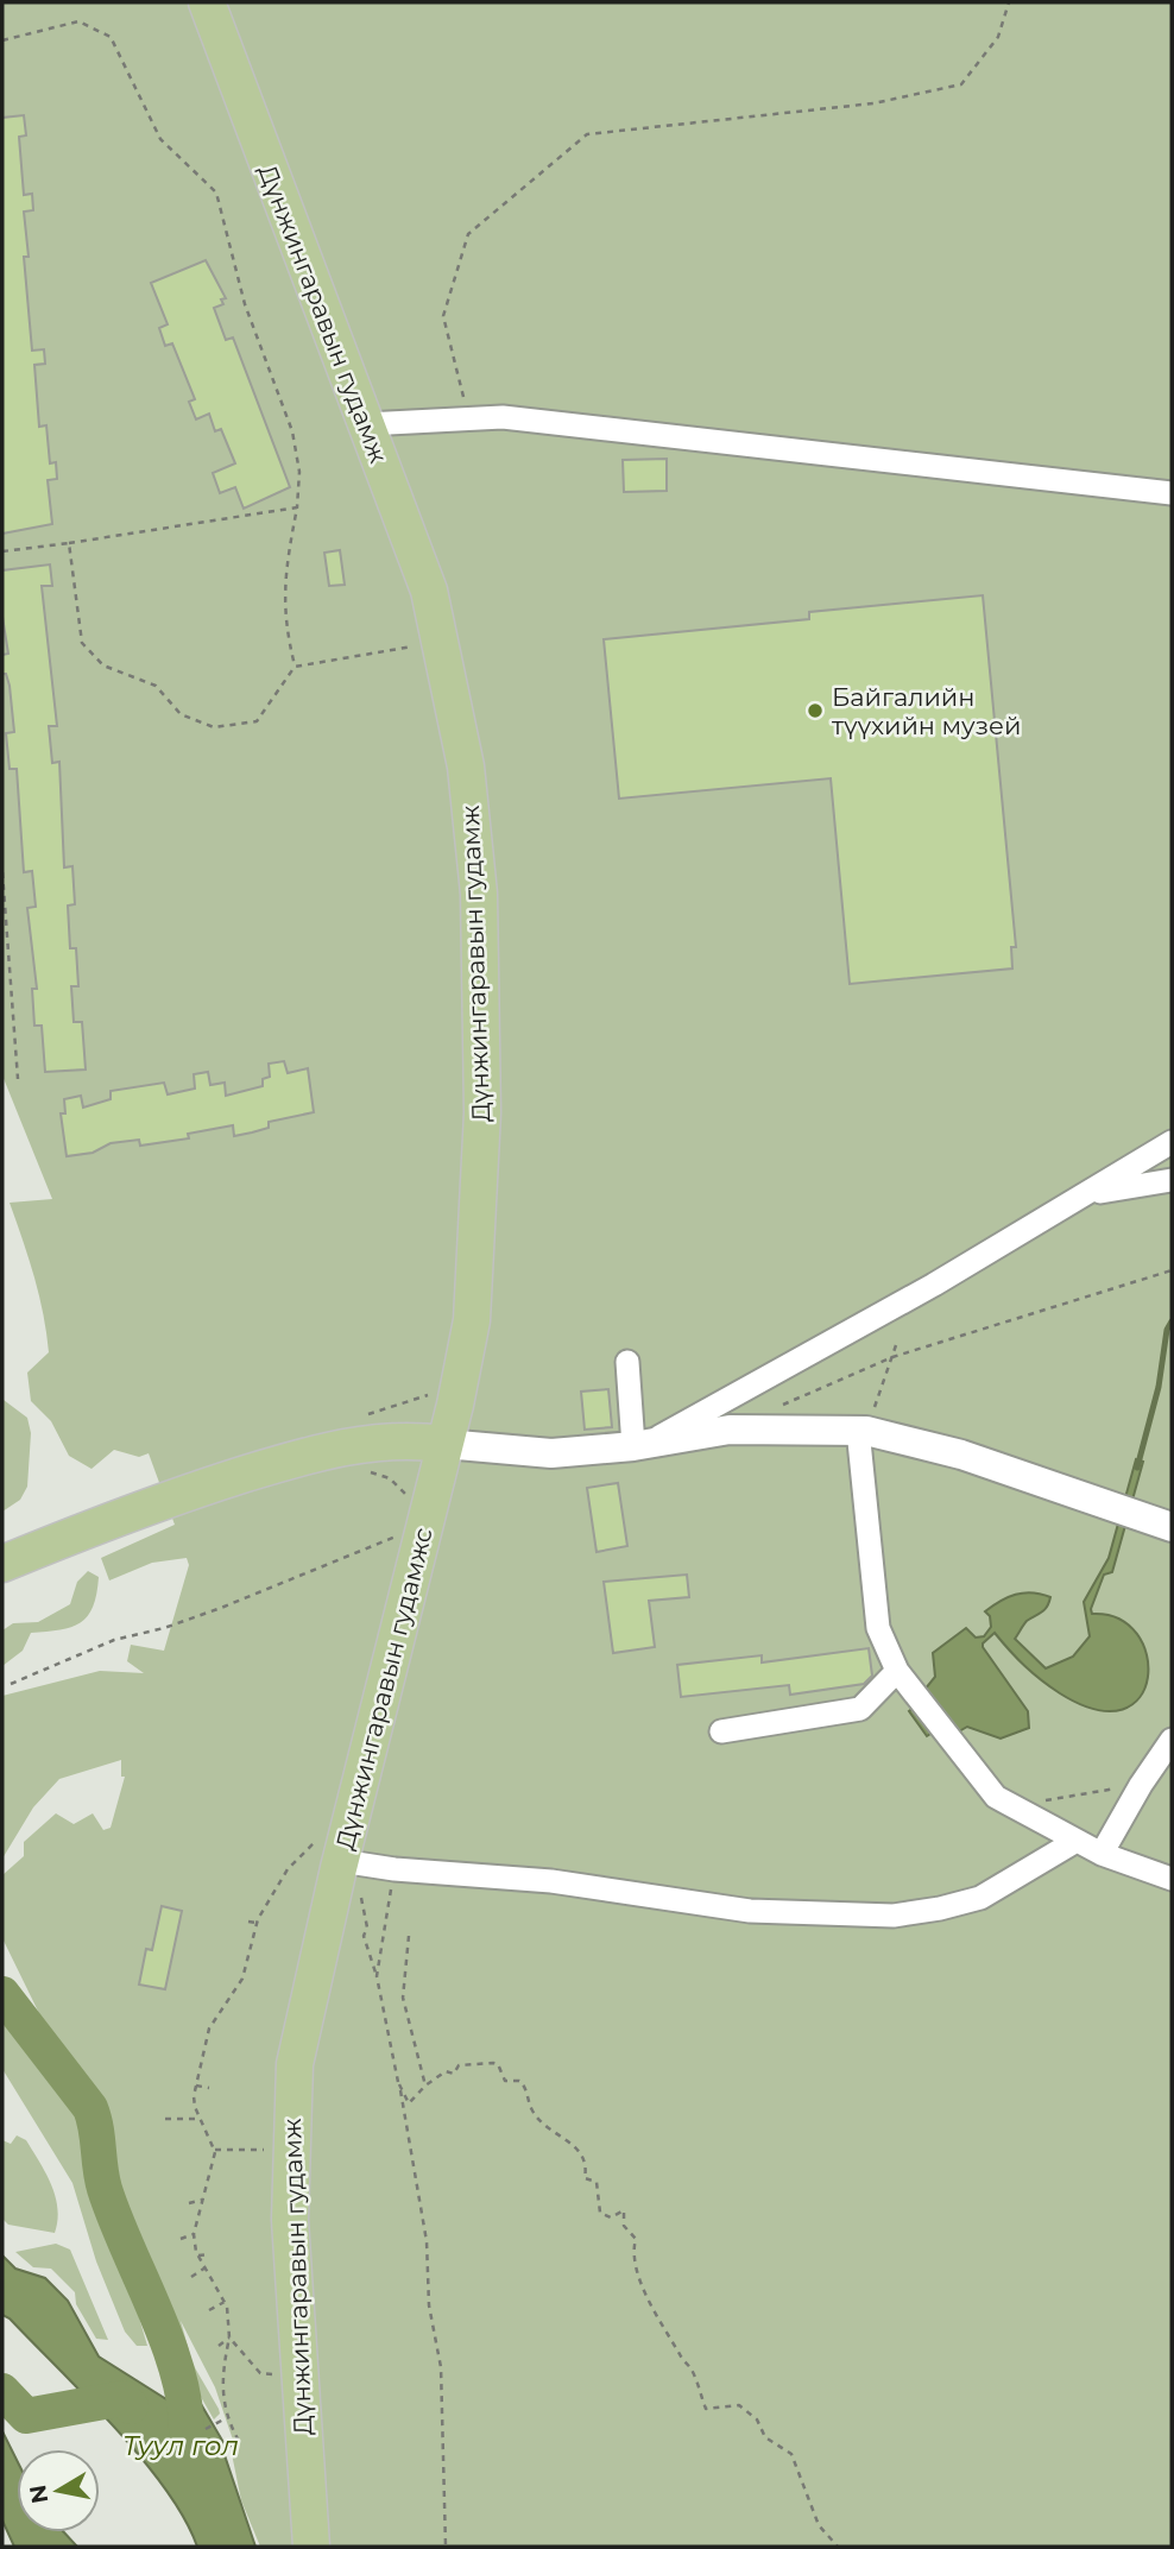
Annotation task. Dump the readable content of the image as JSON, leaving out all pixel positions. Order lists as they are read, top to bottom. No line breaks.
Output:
{"streets":{"main road":["Дүнжингаравын гудамж","Дүнжингаравын гудамжс"]},"crossings":[["Дүнжингаравын гудамж","Дүнжингаравын гудамжс"]],"water":["Туул гол"],"places":["Байгалийн түүхийн музей"],"north":"left"}
